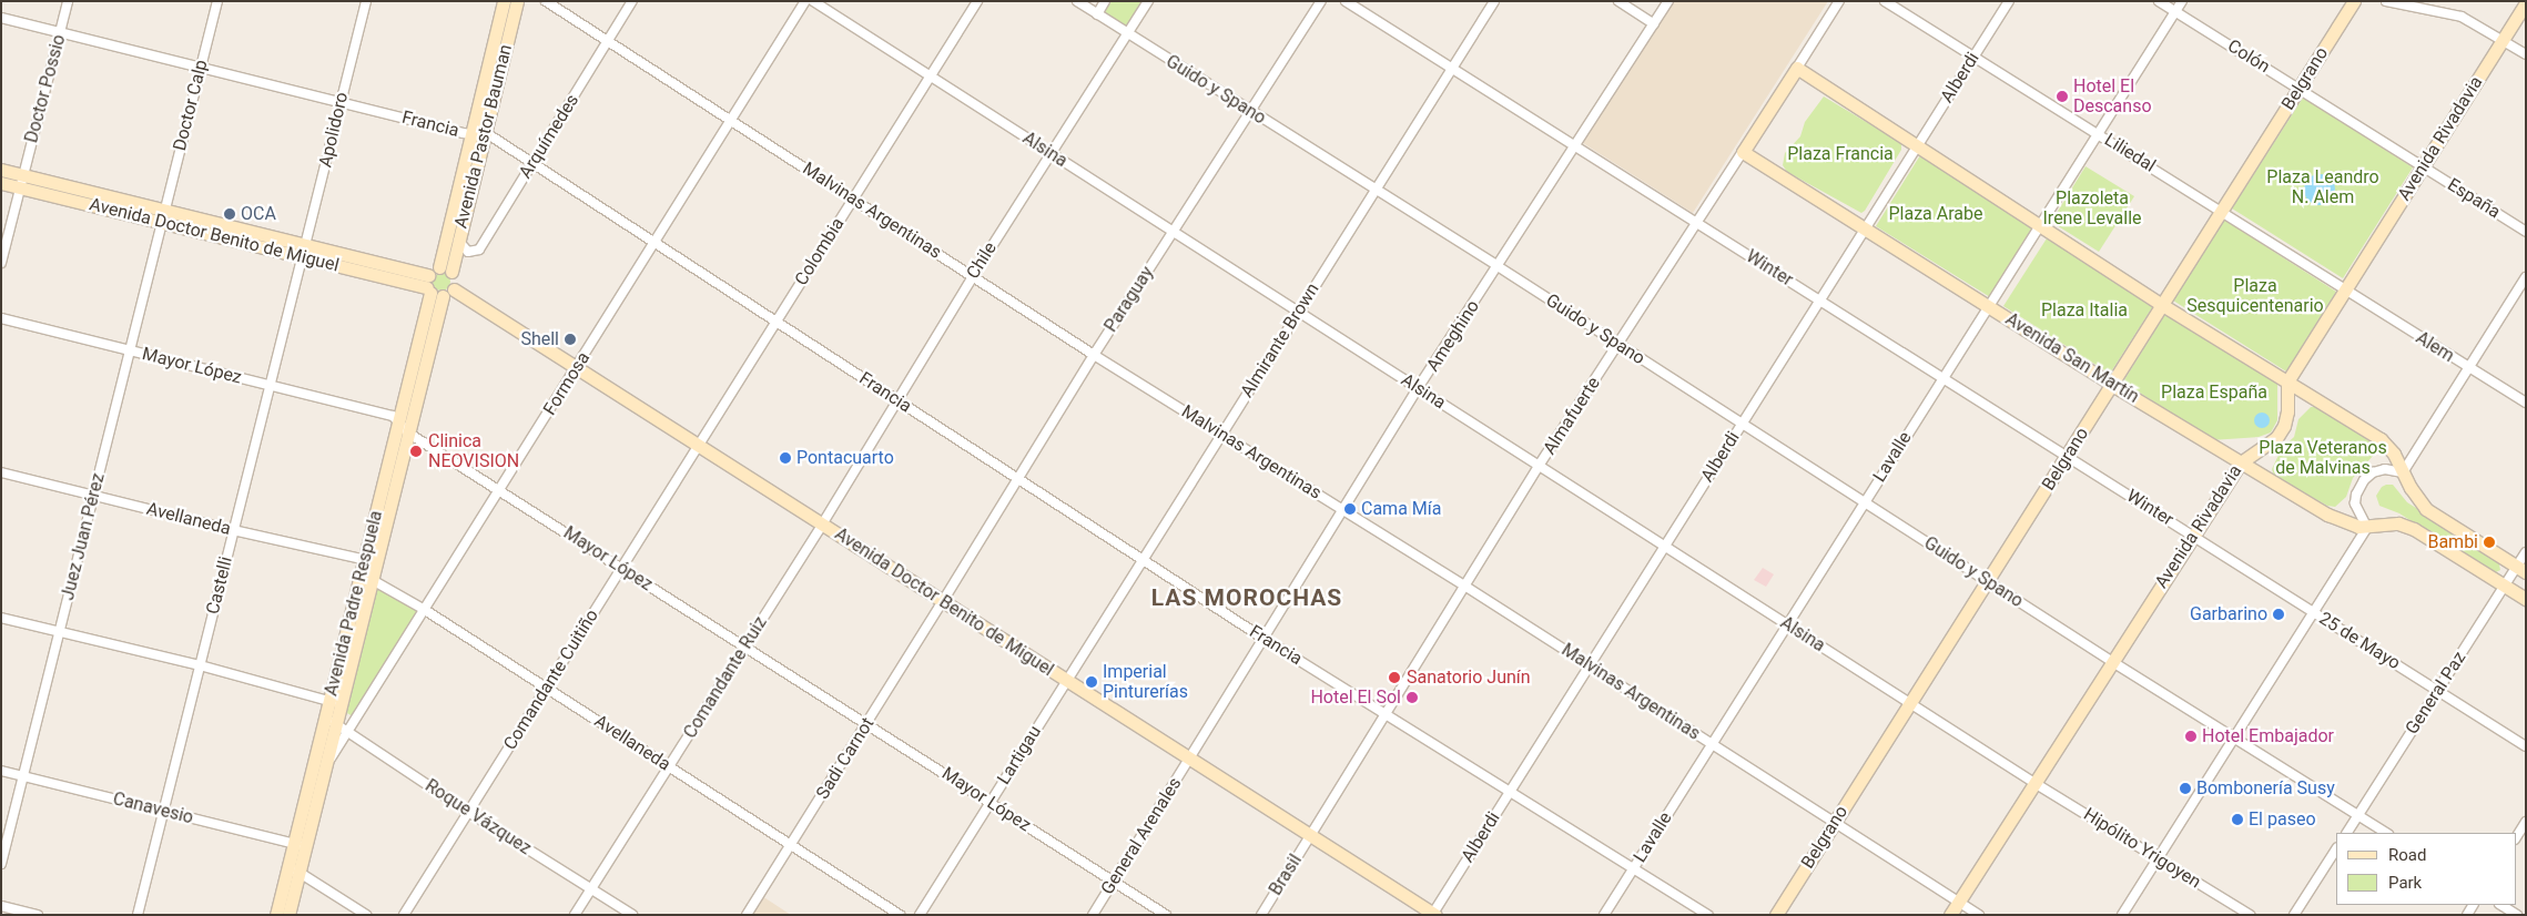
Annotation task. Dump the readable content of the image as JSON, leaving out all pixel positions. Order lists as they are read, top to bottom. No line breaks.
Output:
{"streets":{"main road":["Belgrano","Avenida Pastor Bauman","Avenida Rivadavia","Avenida Doctor Benito de Miguel","Avenida San Martín","Almafuerte","Avenida Padre Respuela"],"street":["Colón","Alberdi","Doctor Possio","Guido y Spano","Doctor Calp","Francia","Apolidoro","Arquímedes","Alsina","Liliedal","España","Malvinas Argentinas","Colombia","Chile","Winter","Paraguay","Ameghino","Almirante Brown","Alem","Mayor López","Formosa","Lavalle","Avellaneda","Juez Juan Pérez","Castelli","25 de Mayo","Comandante Ruiz","Comandante Cuitiño","General Paz","Lartigau","Sadi Carnot","Canavesio","Roque Vázquez","General Arenales","Hipólito Yrigoyen","Brasil"]},"crossings":[["Colón","Belgrano"],["Colón","Avenida Rivadavia"],["Colón","España"],["Colón","Lavalle"],["Alberdi","Guido y Spano"],["Alberdi","Francia"],["Alberdi","Alsina"],["Alberdi","Liliedal"],["Alberdi","Malvinas Argentinas"],["Alberdi","Avenida Doctor Benito de Miguel"],["Alberdi","Winter"],["Alberdi","Avenida San Martín"],["Belgrano","Guido y Spano"],["Belgrano","Alsina"],["Belgrano","Liliedal"],["Belgrano","Malvinas Argentinas"],["Belgrano","Winter"],["Belgrano","Avenida San Martín"],["Doctor Possio","Francia"],["Doctor Possio","Avenida Doctor Benito de Miguel"],["Guido y Spano","Avenida Rivadavia"],["Guido y Spano","Chile"],["Guido y Spano","Paraguay"],["Guido y Spano","Ameghino"],["Guido y Spano","Almirante Brown"],["Guido y Spano","Almafuerte"],["Guido y Spano","Lavalle"],["Guido y Spano","General Paz"],["Doctor Calp","Francia"],["Doctor Calp","Avenida Doctor Benito de Miguel"],["Doctor Calp","Juez Juan Pérez"],["Francia","Apolidoro"],["Francia","Avenida Pastor Bauman"],["Francia","Arquímedes"],["Francia","Colombia"],["Francia","Chile"],["Francia","Paraguay"],["Francia","Ameghino"],["Francia","Almirante Brown"],["Francia","Formosa"],["Francia","Almafuerte"],["Francia","Lavalle"],["Apolidoro","Avenida Doctor Benito de Miguel"],["Apolidoro","Castelli"],["Avenida Pastor Bauman","Arquímedes"],["Avenida Pastor Bauman","Avenida Doctor Benito de Miguel"],["Avenida Pastor Bauman","Avenida Padre Respuela"],["Arquímedes","Malvinas Argentinas"],["Avenida Rivadavia","Alsina"],["Avenida Rivadavia","Liliedal"],["Avenida Rivadavia","España"],["Avenida Rivadavia","Malvinas Argentinas"],["Avenida Rivadavia","Winter"],["Avenida Rivadavia","Alem"],["Avenida Rivadavia","Avenida San Martín"],["Avenida Rivadavia","25 de Mayo"],["Avenida Rivadavia","Hipólito Yrigoyen"],["Alsina","Colombia"],["Alsina","Chile"],["Alsina","Paraguay"],["Alsina","Ameghino"],["Alsina","Almirante Brown"],["Alsina","Almafuerte"],["Alsina","Lavalle"],["Alsina","Hipólito Yrigoyen"],["Liliedal","Alem"],["Liliedal","Lavalle"],["Malvinas Argentinas","Colombia"],["Malvinas Argentinas","Chile"],["Malvinas Argentinas","Paraguay"],["Malvinas Argentinas","Ameghino"],["Malvinas Argentinas","Almirante Brown"],["Malvinas Argentinas","Formosa"],["Malvinas Argentinas","Almafuerte"],["Malvinas Argentinas","Lavalle"],["Avenida Doctor Benito de Miguel","Colombia"],["Avenida Doctor Benito de Miguel","Chile"],["Avenida Doctor Benito de Miguel","Paraguay"],["Avenida Doctor Benito de Miguel","Ameghino"],["Avenida Doctor Benito de Miguel","Almirante Brown"],["Avenida Doctor Benito de Miguel","Formosa"],["Avenida Doctor Benito de Miguel","Almafuerte"],["Avenida Doctor Benito de Miguel","Juez Juan Pérez"],["Avenida Doctor Benito de Miguel","Castelli"],["Avenida Doctor Benito de Miguel","Avenida Padre Respuela"],["Avenida Doctor Benito de Miguel","Comandante Ruiz"],["Avenida Doctor Benito de Miguel","Comandante Cuitiño"],["Avenida Doctor Benito de Miguel","Lartigau"],["Avenida Doctor Benito de Miguel","Sadi Carnot"],["Avenida Doctor Benito de Miguel","General Arenales"],["Avenida Doctor Benito de Miguel","Brasil"],["Colombia","Comandante Cuitiño"],["Chile","Comandante Ruiz"],["Winter","Ameghino"],["Winter","Almirante Brown"],["Winter","Almafuerte"],["Winter","Lavalle"],["Winter","25 de Mayo"],["Paraguay","Sadi Carnot"],["Ameghino","General Arenales"],["Almirante Brown","Lartigau"],["Avenida San Martín","Almafuerte"],["Avenida San Martín","Lavalle"],["Avenida San Martín","General Paz"],["Mayor López","Formosa"],["Mayor López","Juez Juan Pérez"],["Mayor López","Castelli"],["Mayor López","Avenida Padre Respuela"],["Mayor López","Comandante Ruiz"],["Mayor López","Comandante Cuitiño"],["Mayor López","Lartigau"],["Mayor López","Sadi Carnot"],["Mayor López","General Arenales"],["Formosa","Avellaneda"],["Formosa","Avenida Padre Respuela"],["Formosa","Roque Vázquez"],["Almafuerte","Brasil"],["Avellaneda","Juez Juan Pérez"],["Avellaneda","Castelli"],["Avellaneda","Avenida Padre Respuela"],["Avellaneda","Comandante Ruiz"],["Avellaneda","Comandante Cuitiño"],["Avellaneda","Sadi Carnot"],["Juez Juan Pérez","Canavesio"],["Castelli","Canavesio"],["Avenida Padre Respuela","Canavesio"],["Avenida Padre Respuela","Roque Vázquez"],["25 de Mayo","General Paz"],["Comandante Ruiz","Roque Vázquez"],["Comandante Cuitiño","Roque Vázquez"]],"districts":["LAS MOROCHAS"],"parks":["Plaza Francia","Plaza Leandro N. Alem","Plazoleta Irene Levalle","Plaza Arabe","Plaza Sesquicentenario","Plaza Italia","Plaza España","Plaza Veteranos de Malvinas"],"places":["Hotel El Descanso","OCA","Shell","Clinica NEOVISION","Pontacuarto","Cama Mía","Bambi","Garbarino","Sanatorio Junín","Imperial Pinturerías","Hotel El Sol","Hotel Embajador","Bombonería Susy","El paseo"],"legend":["Road","Park"]}
